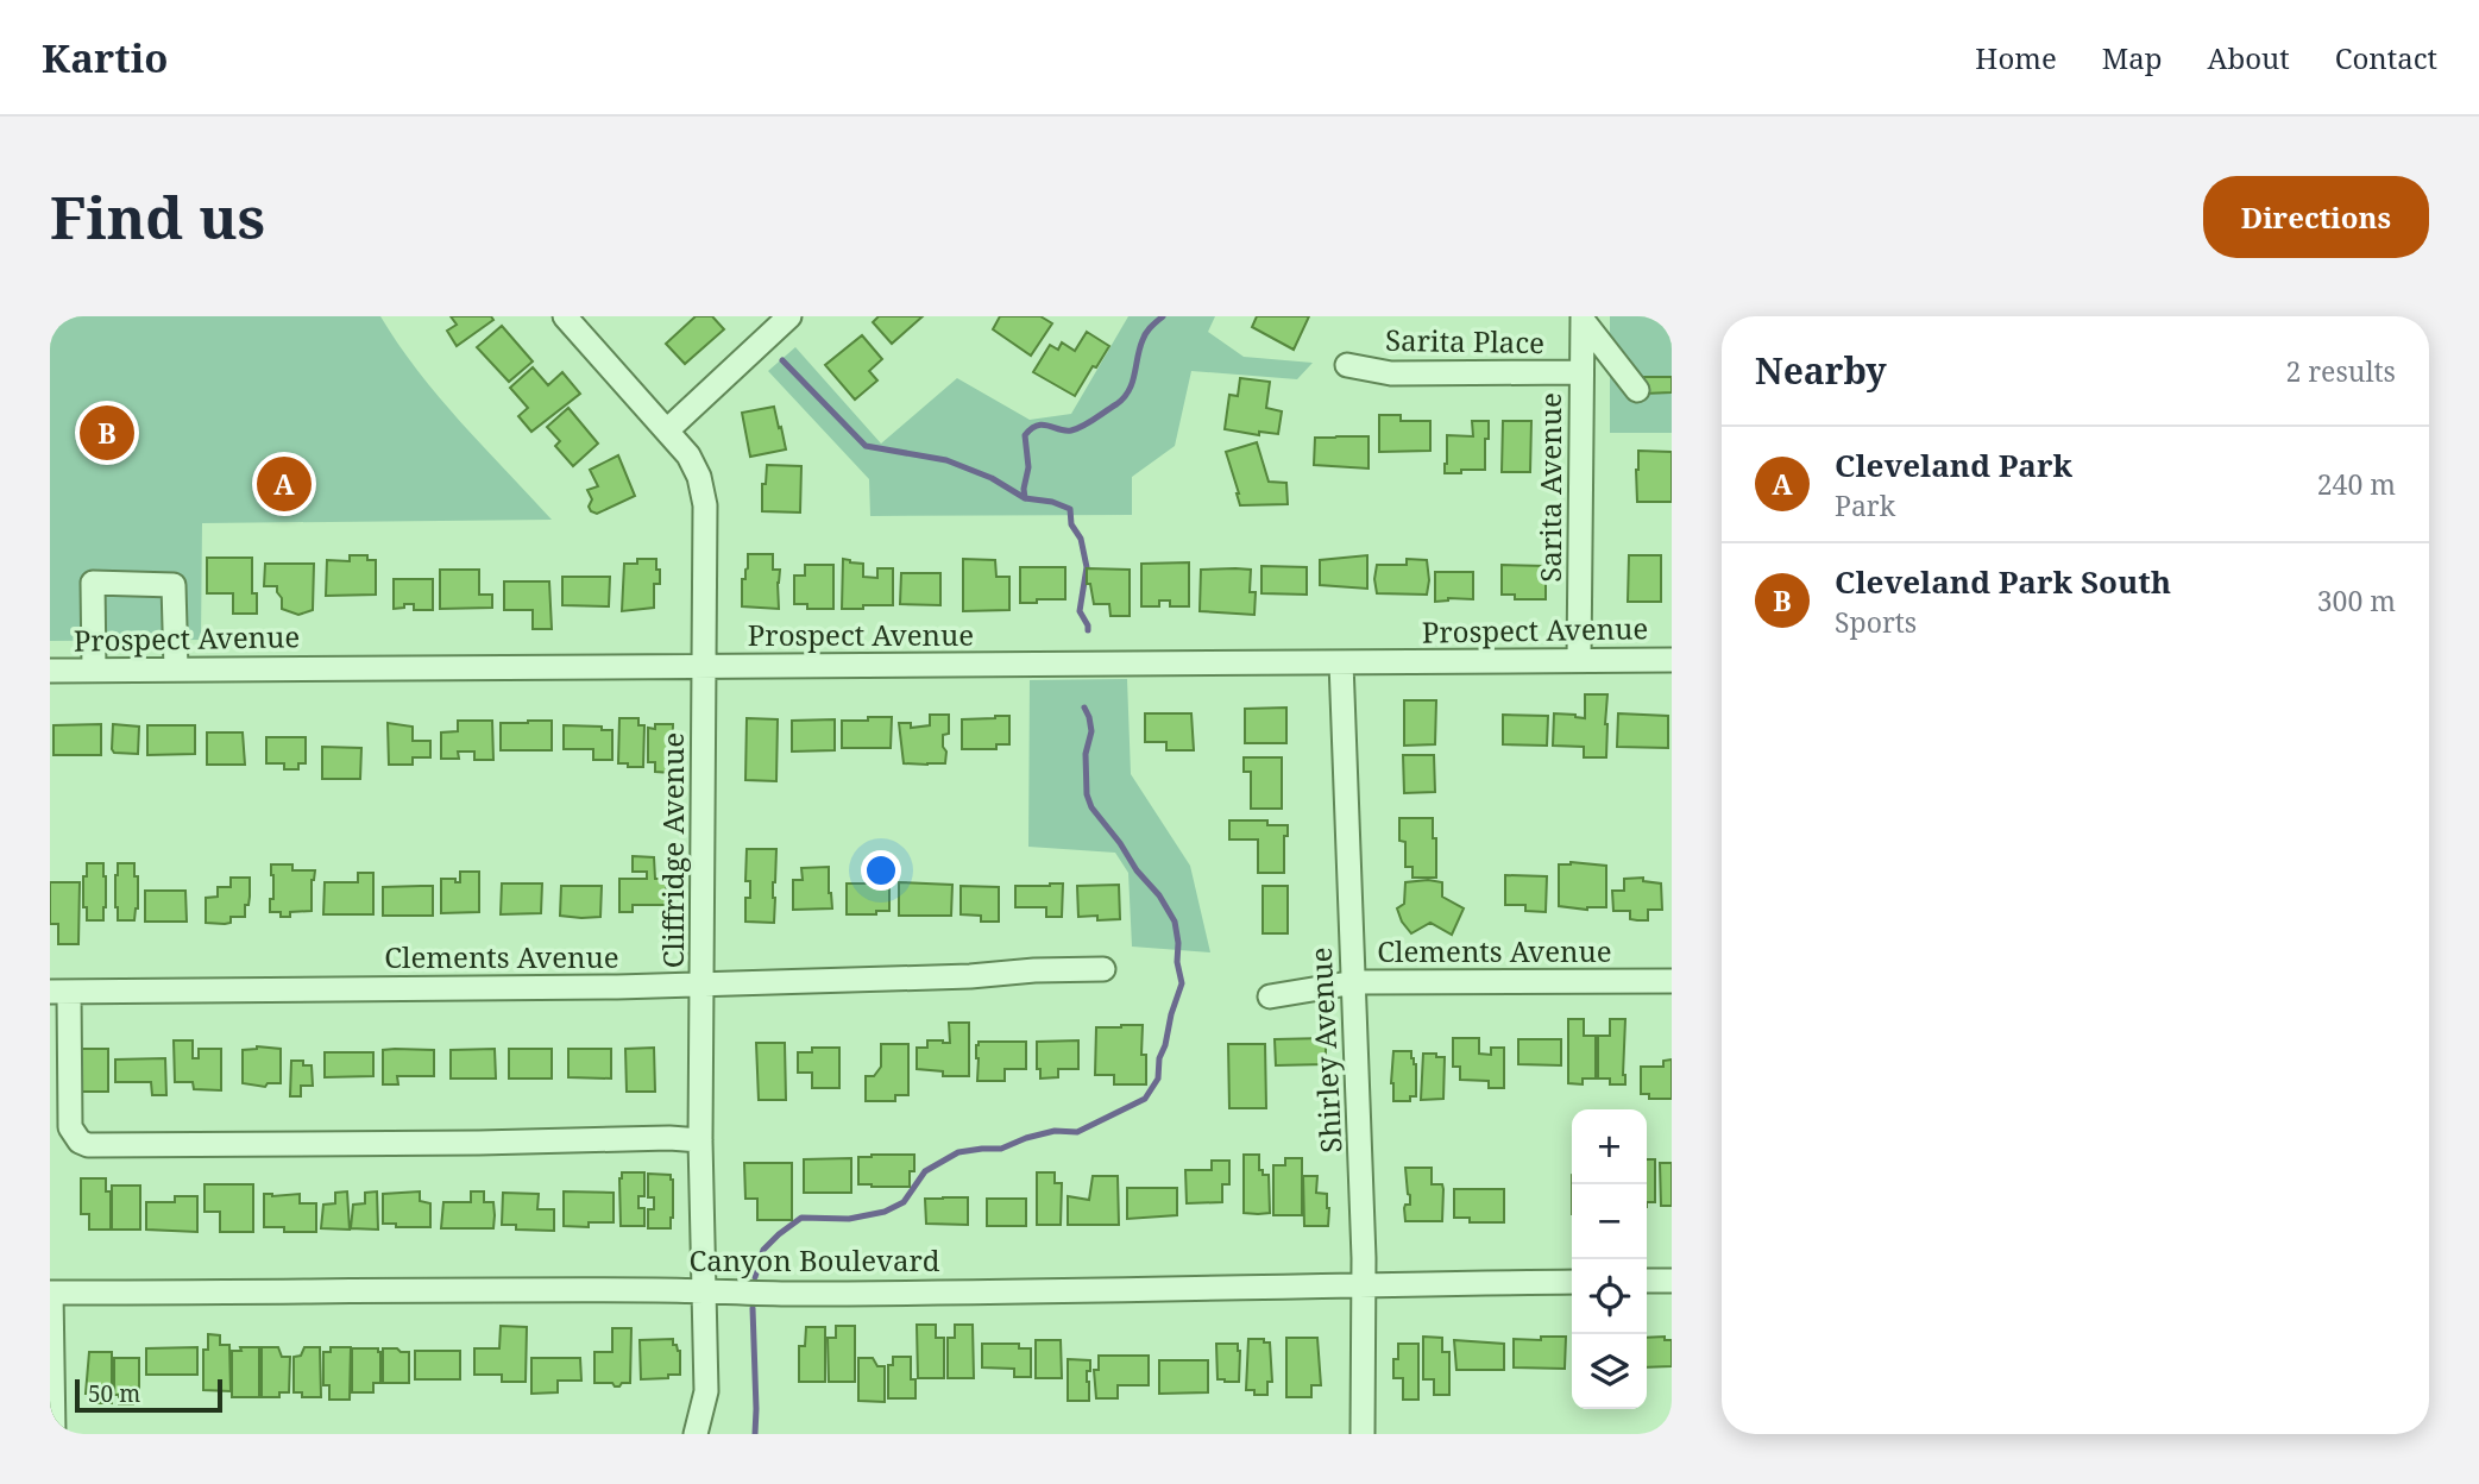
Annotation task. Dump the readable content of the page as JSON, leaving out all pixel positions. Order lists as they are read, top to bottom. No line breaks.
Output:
{"streets":{"street":["Sarita Place","Sarita Avenue","Prospect Avenue","Cliffridge Avenue","Clements Avenue","Shirley Avenue","Canyon Boulevard"]},"crossings":[["Sarita Place","Sarita Avenue"],["Sarita Avenue","Prospect Avenue"],["Prospect Avenue","Cliffridge Avenue"],["Prospect Avenue","Shirley Avenue"],["Cliffridge Avenue","Clements Avenue"],["Cliffridge Avenue","Canyon Boulevard"],["Clements Avenue","Shirley Avenue"],["Shirley Avenue","Canyon Boulevard"]],"scale_bar":"50 m","page":{"header":"Kartio","nav":["Home","Map","About","Contact"],"buttons":"Directions","title":"Find us","heading":["Nearby","2 results"],"pins":["B","A"],"list":[{"mark":"A","name":"Cleveland Park","note":"Park","value":"240 m"},{"mark":"B","name":"Cleveland Park South","note":"Sports","value":"300 m"}],"map_buttons":["+","−"],"scale":"50 m"}}
